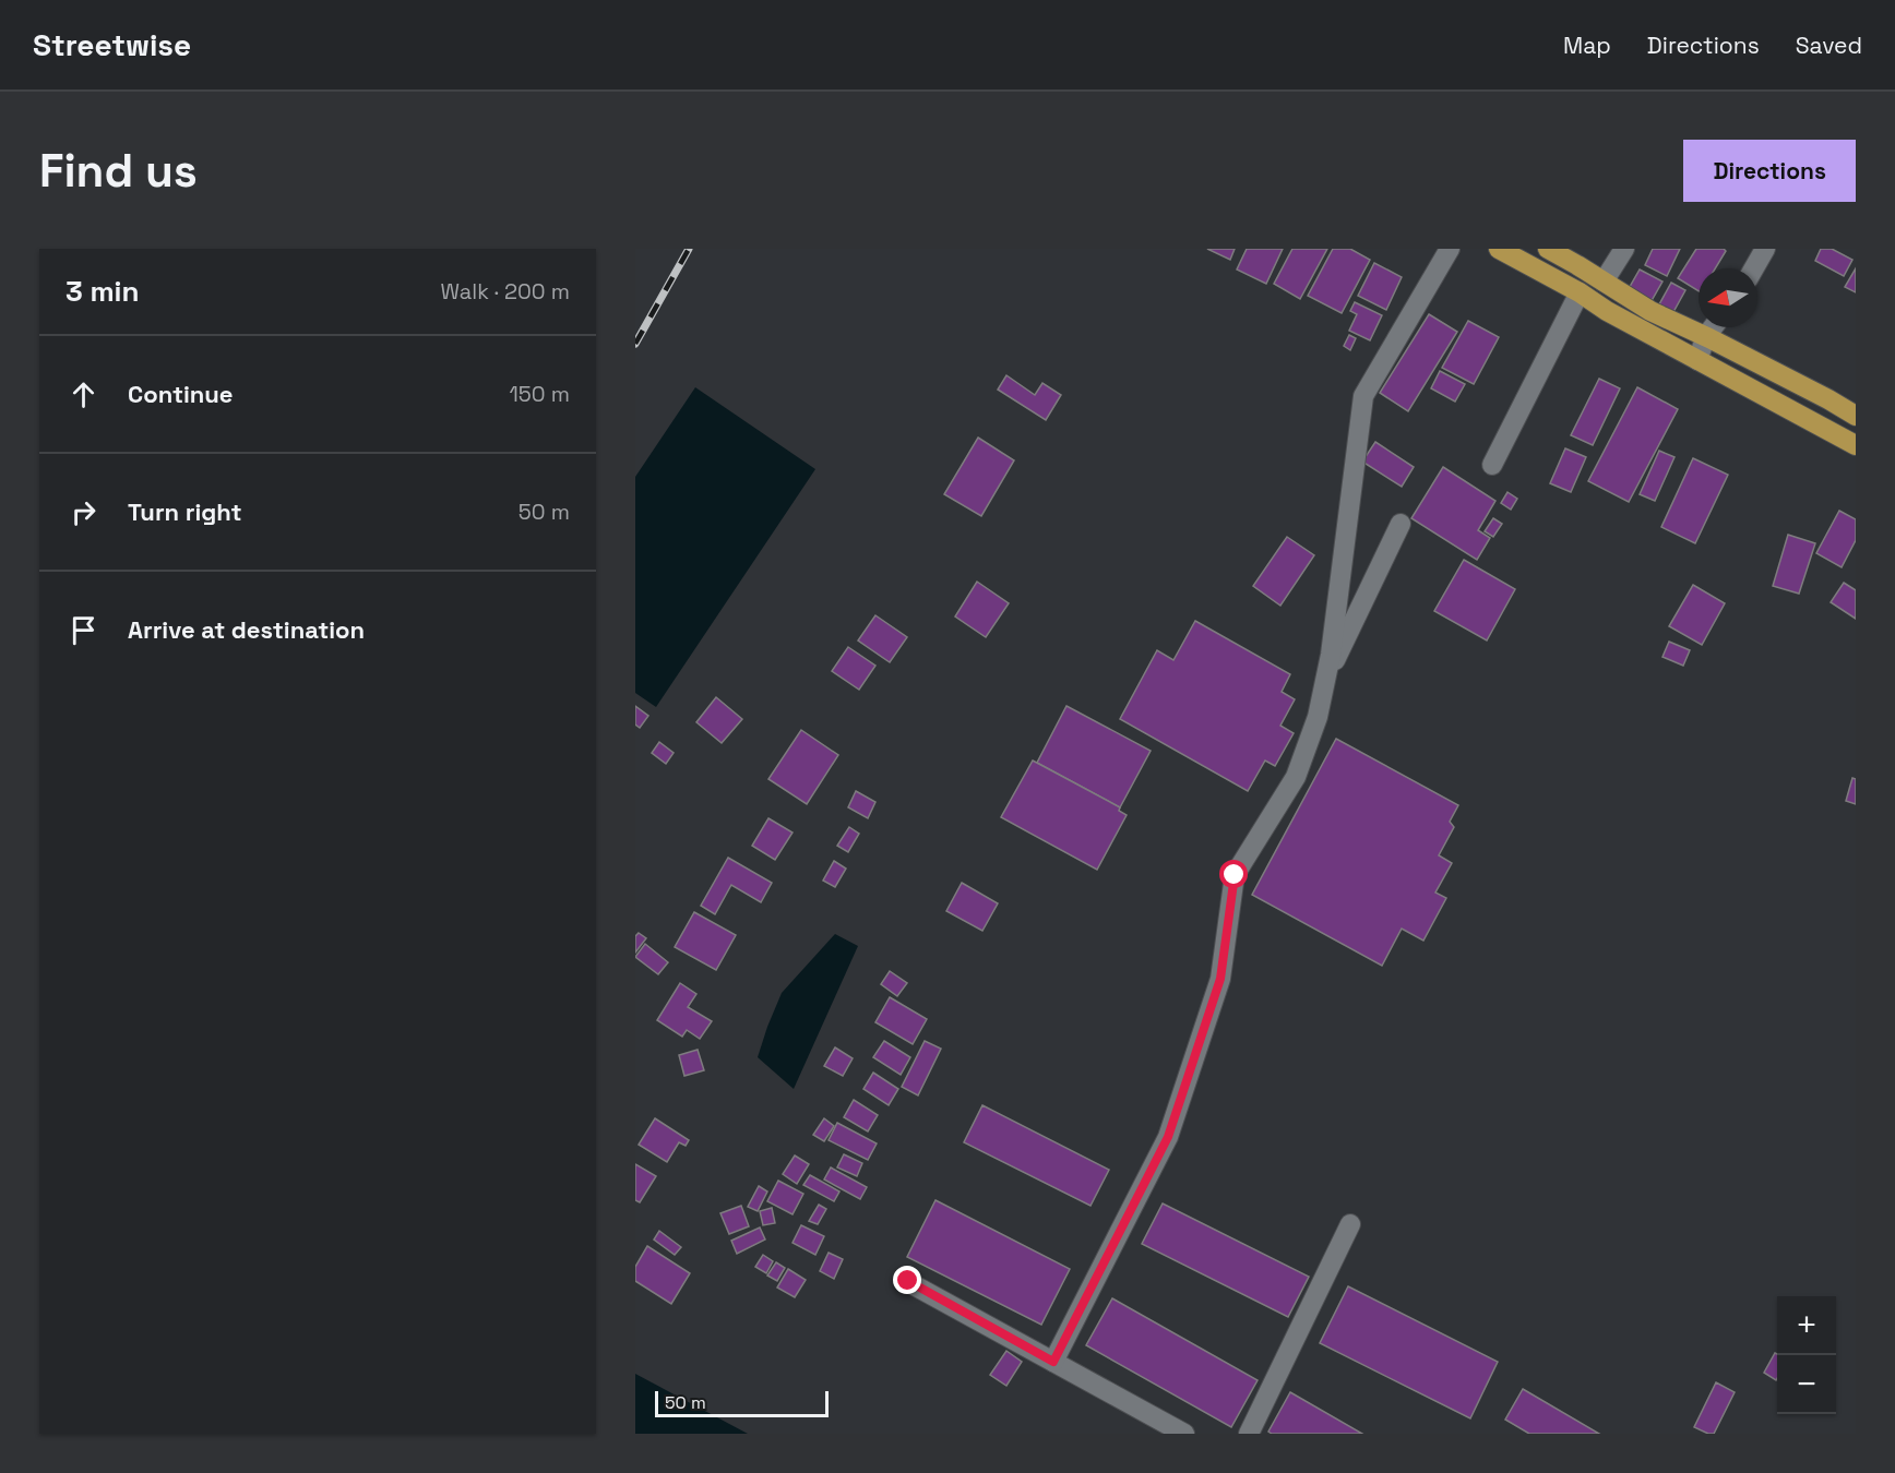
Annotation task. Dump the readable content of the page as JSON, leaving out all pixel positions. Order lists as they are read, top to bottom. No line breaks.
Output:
{"scale_bar":"50 m","north":"left","page":{"header":"Streetwise","nav":["Map","Directions","Saved"],"buttons":"Directions","title":"Find us","heading":["3 min","Walk · 200 m"],"list":[["Continue","150 m"],["Turn right","50 m"],"Arrive at destination"],"map_buttons":["+","−"],"scale":"50 m"}}
